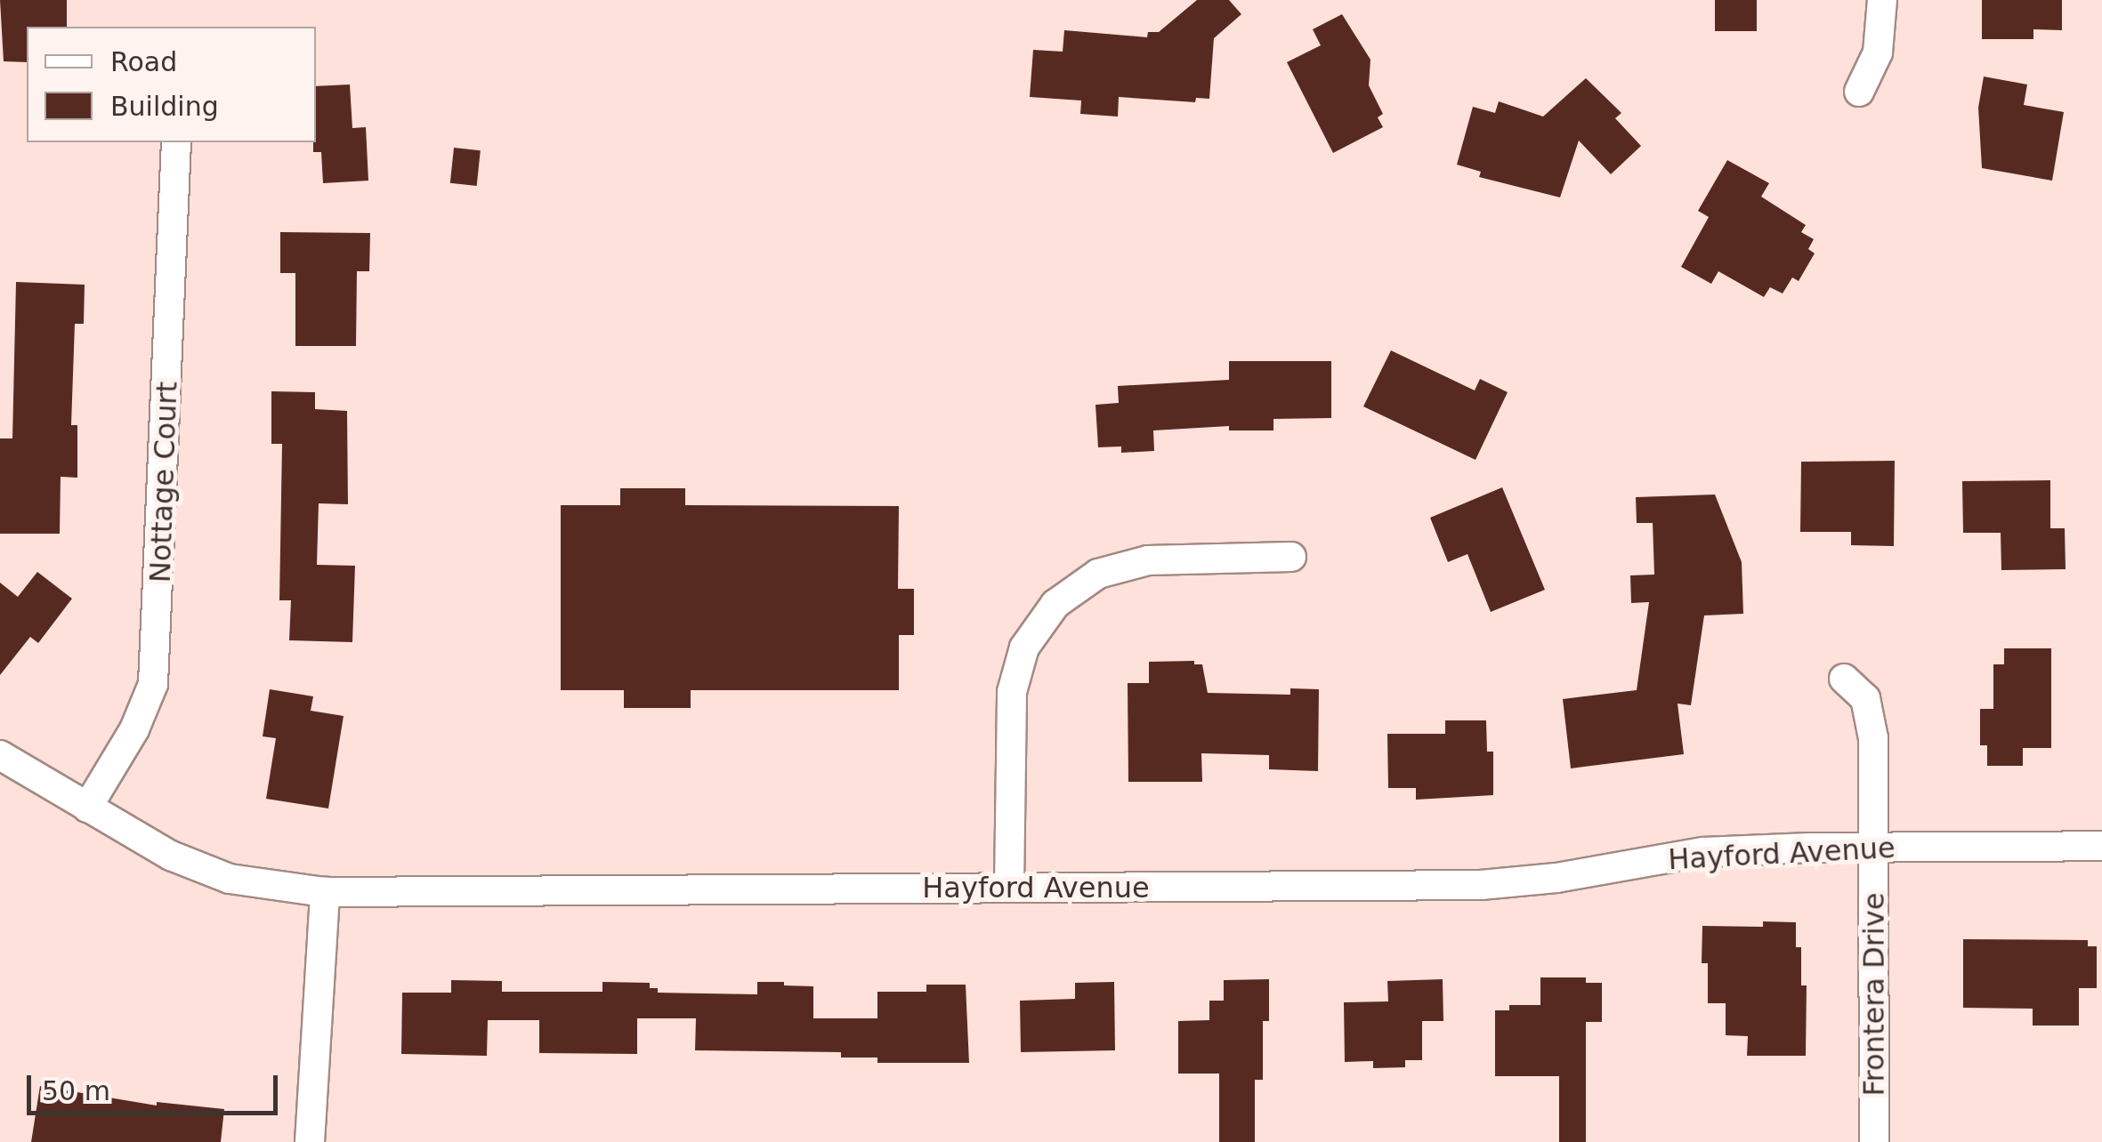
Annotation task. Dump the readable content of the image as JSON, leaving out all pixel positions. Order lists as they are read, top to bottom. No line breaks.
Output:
{"streets":{"street":["Nottage Court","Hayford Avenue","Frontera Drive"]},"crossings":[["Nottage Court","Hayford Avenue"],["Hayford Avenue","Frontera Drive"]],"legend":["Road","Building"],"scale_bar":"50 m"}
